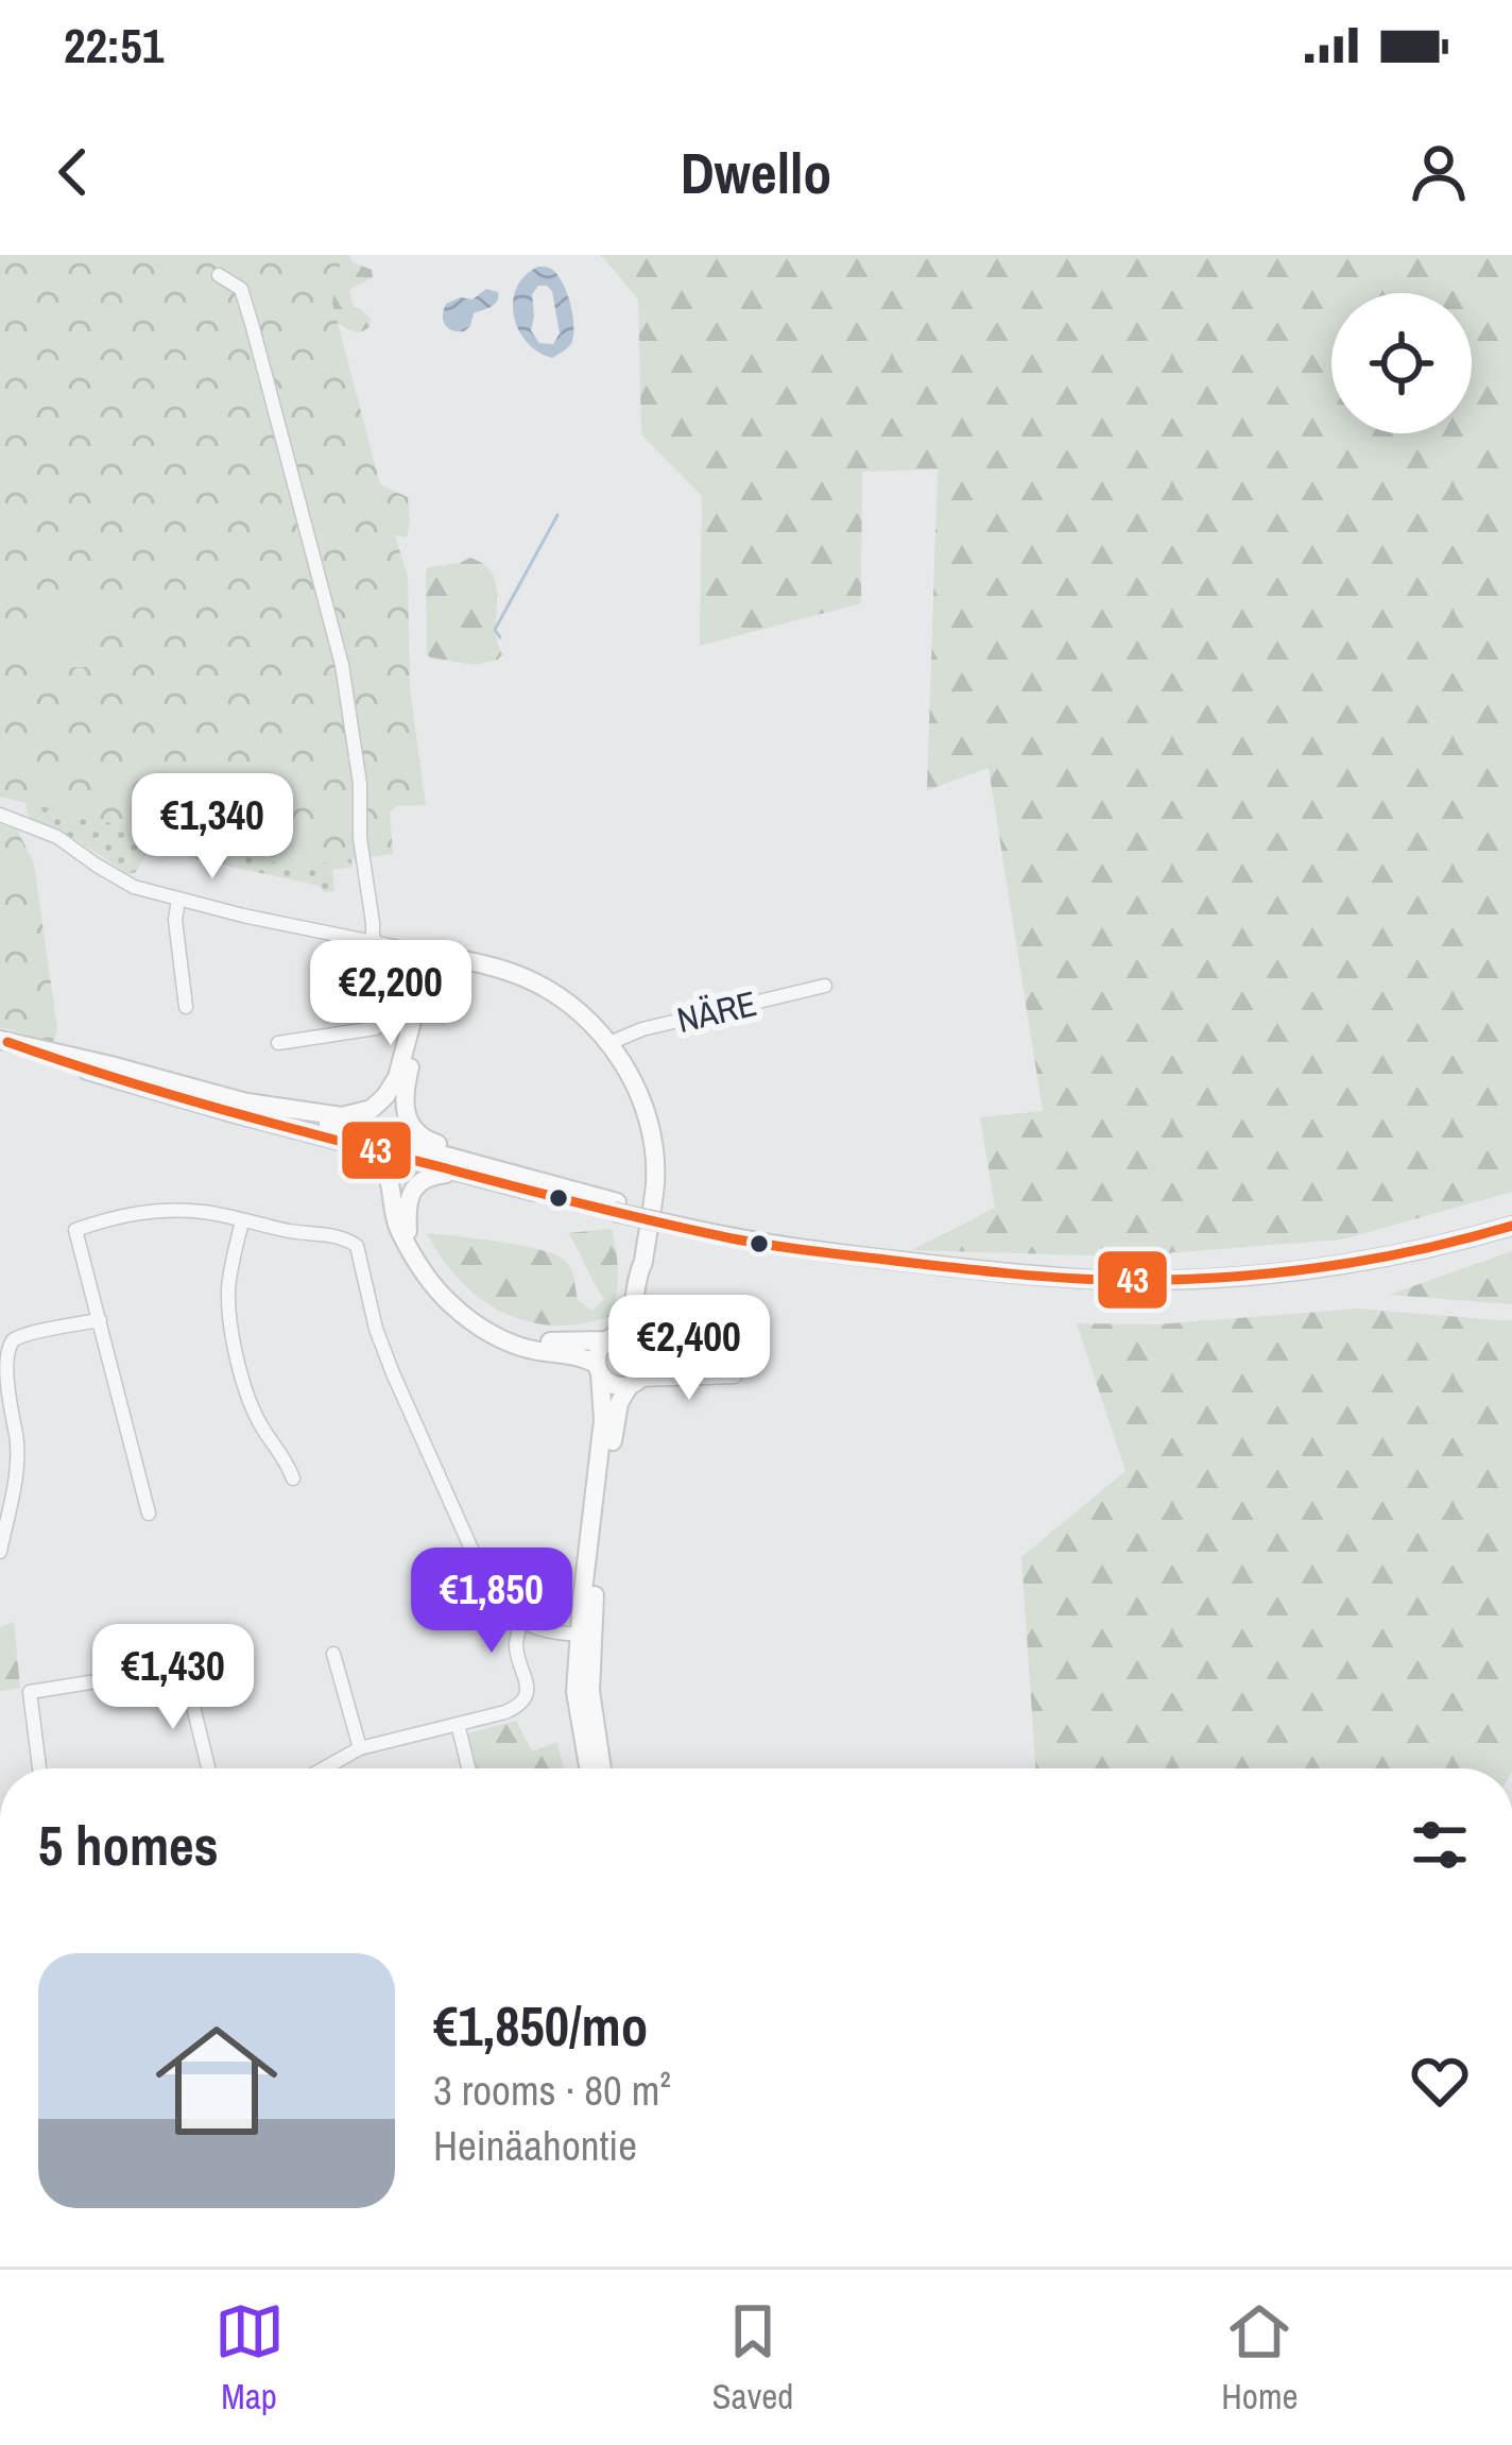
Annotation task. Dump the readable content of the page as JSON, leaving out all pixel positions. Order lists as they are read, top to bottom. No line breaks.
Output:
{"streets":{"street":["NÄRE"]},"lines":["transit line 43"],"page":{"status":"22:51","header":"Dwello","price":["€1,340","€2,200","€2,400","€1,850","€1,430"],"heading":"5 homes","list":[{"name":"€1,850/mo","note":"3 rooms · 80 m² · Heinäahontie"}],"tabs":["Map","Saved","Home"]}}
